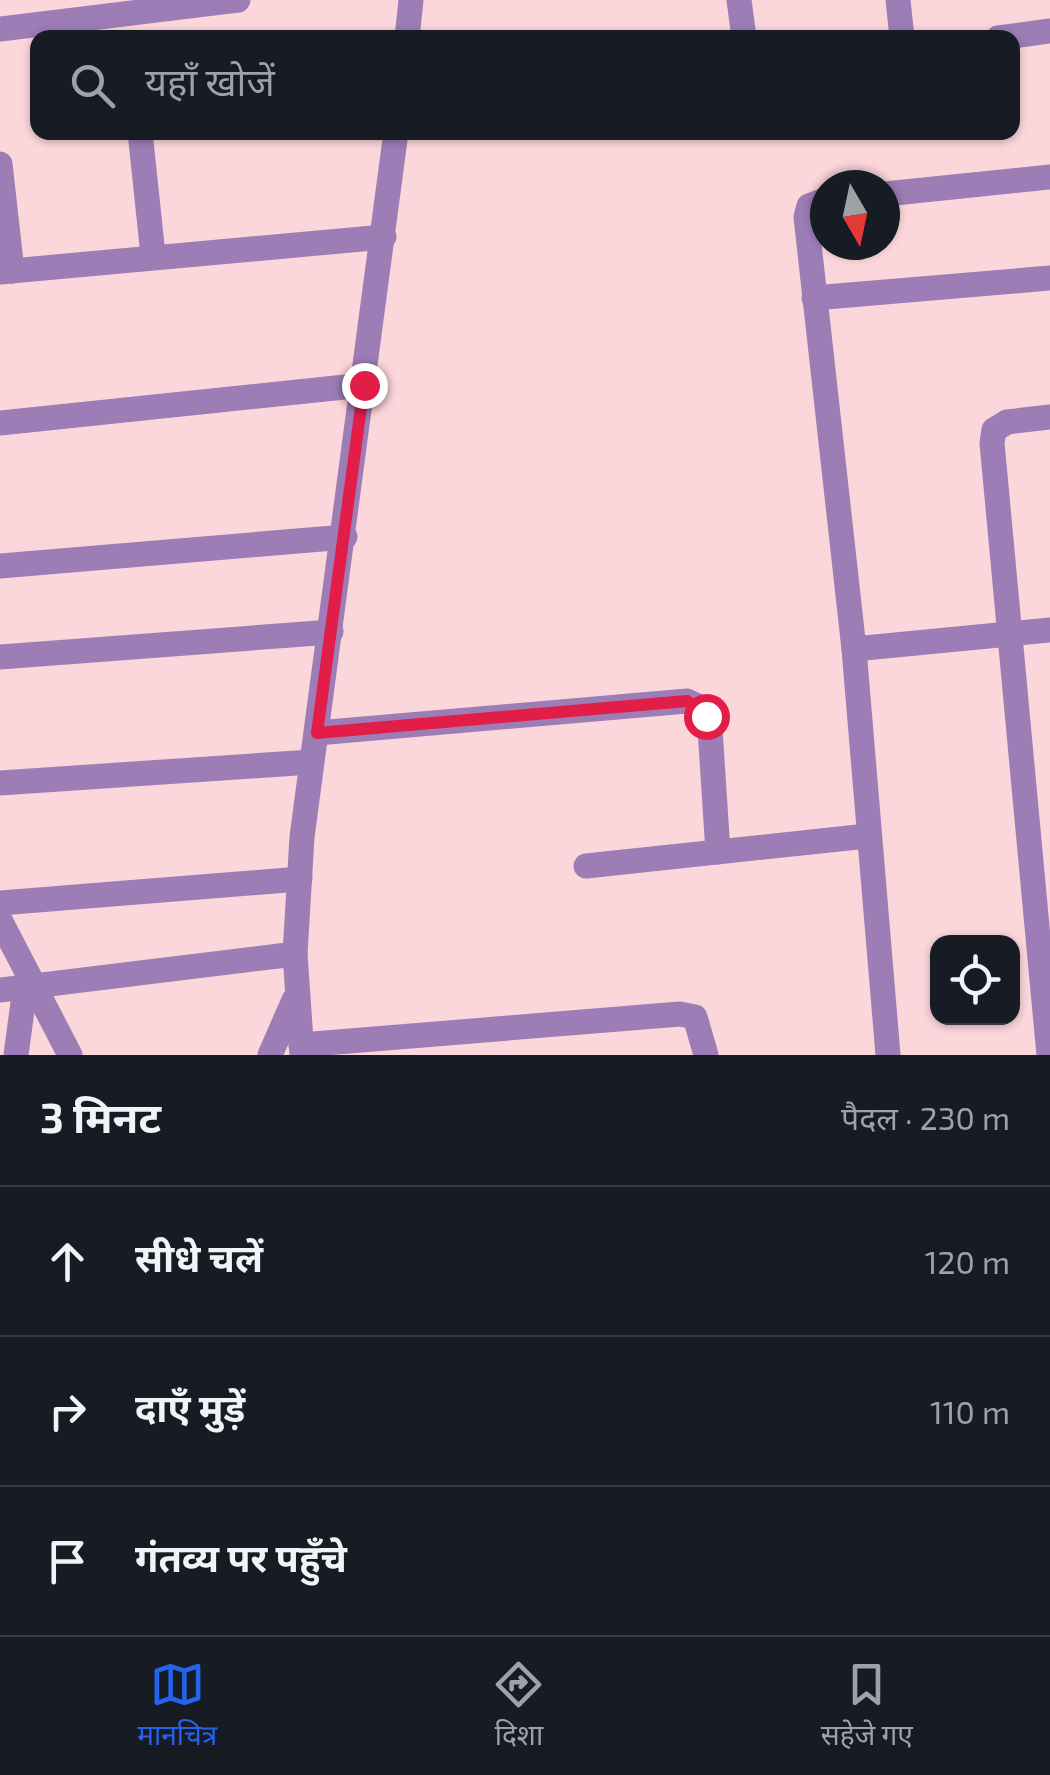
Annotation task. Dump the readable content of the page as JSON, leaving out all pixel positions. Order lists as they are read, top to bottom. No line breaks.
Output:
{"north":"bottom","page":{"search":"यहाँ खोजें","heading":["3 मिनट","पैदल · 230 m"],"list":[["सीधे चलें","120 m"],["दाएँ मुड़ें","110 m"],"गंतव्य पर पहुँचे"],"nav":["मानचित्र","दिशा","सहेजे गए"]}}
